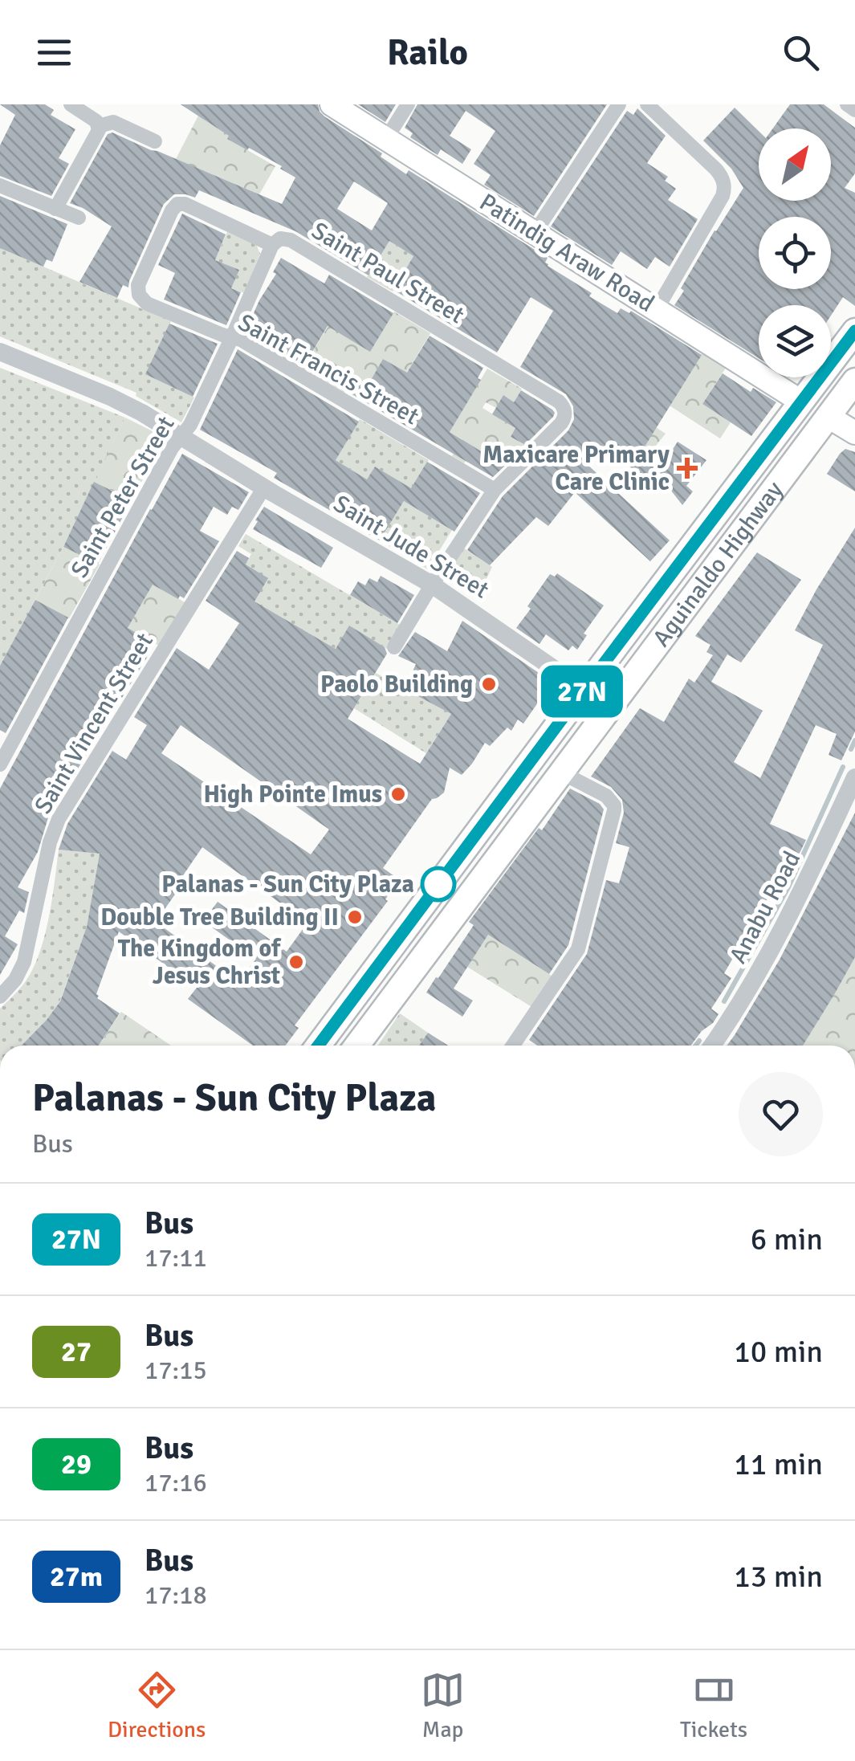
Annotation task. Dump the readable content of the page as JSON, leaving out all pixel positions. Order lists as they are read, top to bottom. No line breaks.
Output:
{"streets":{"highway":["Aguinaldo Highway"],"main road":["Patindig Araw Road"],"street":["Saint Paul Street","Saint Francis Street","Saint Peter Street","Saint Jude Street","Saint Vincent Street","Anabu Road"]},"crossings":[["Patindig Araw Road","Aguinaldo Highway"],["Saint Paul Street","Saint Francis Street"],["Saint Paul Street","Saint Peter Street"],["Saint Francis Street","Saint Peter Street"],["Saint Peter Street","Saint Jude Street"],["Saint Jude Street","Aguinaldo Highway"],["Saint Jude Street","Saint Vincent Street"]],"places":{"health":["Maxicare Primary Care Clinic"],"other":["Paolo Building","High Pointe Imus","Palanas - Sun City Plaza","Double Tree Building II","The Kingdom of Jesus Christ"]},"lines":["bus line 27N"],"north":"top right","page":{"header":"Railo","on_map":"27N","heading":["Palanas - Sun City Plaza","Bus"],"list":[{"mark":"27N","name":"Bus","note":"17:11","value":"6 min"},{"mark":"27","name":"Bus","note":"17:15","value":"10 min"},{"mark":"29","name":"Bus","note":"17:16","value":"11 min"},{"mark":"27m","name":"Bus","note":"17:18","value":"13 min"}],"tabs":["Directions","Map","Tickets"]}}
